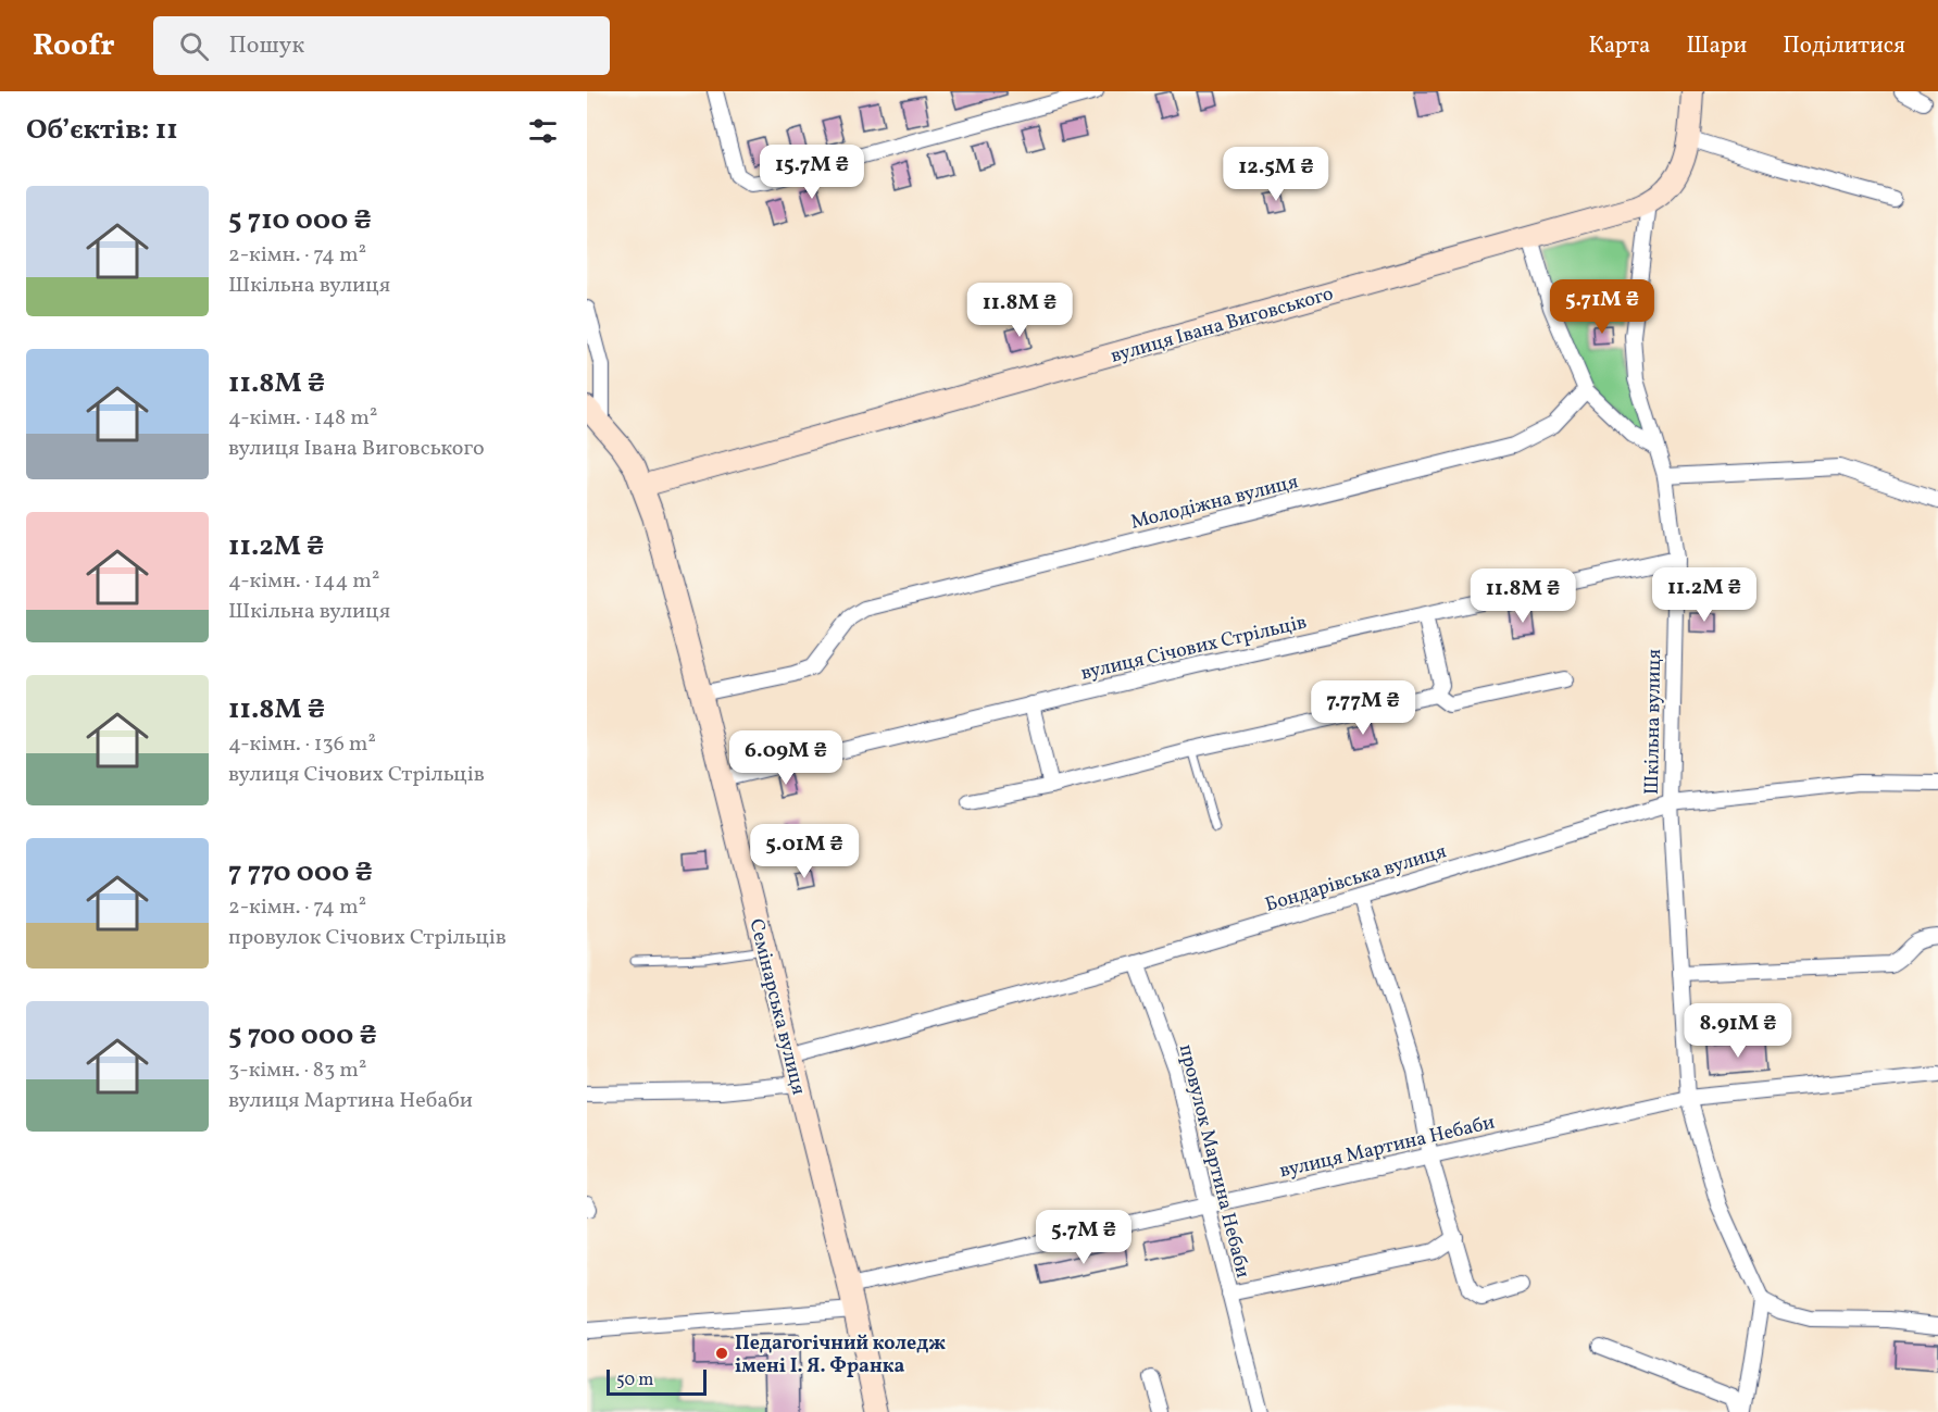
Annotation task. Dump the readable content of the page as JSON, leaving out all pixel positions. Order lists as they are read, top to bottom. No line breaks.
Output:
{"streets":{"street":["вулиця Івана Виговського","Молодіжна вулиця","вулиця Січових Стрільців","Шкільна вулиця","Бондарівська вулиця","Семінарська вулиця","вулиця Мартина Небаби","провулок Мартина Небаби"]},"crossings":[["вулиця Івана Виговського","Шкільна вулиця"],["вулиця Івана Виговського","Семінарська вулиця"],["Молодіжна вулиця","Семінарська вулиця"],["вулиця Січових Стрільців","Шкільна вулиця"],["вулиця Січових Стрільців","Семінарська вулиця"],["Шкільна вулиця","Бондарівська вулиця"],["Шкільна вулиця","вулиця Мартина Небаби"],["Бондарівська вулиця","Семінарська вулиця"],["Бондарівська вулиця","провулок Мартина Небаби"],["Семінарська вулиця","вулиця Мартина Небаби"],["вулиця Мартина Небаби","провулок Мартина Небаби"]],"places":["Педагогічний коледж імені І. Я. Франка"],"scale_bar":"50 m","page":{"header":"Roofr","search":"Пошук","nav":["Карта","Шари","Поділитися"],"heading":"Об’єктів: 11","price":["15.7M ₴","12.5M ₴","5.71M ₴","11.8M ₴","11.2M ₴","11.8M ₴","7.77M ₴","6.09M ₴","5.01M ₴","8.91M ₴","5.7M ₴"],"list":[{"name":"5 710 000 ₴","note":"2-кімн. · 74 m² · Шкільна вулиця"},{"name":"11.8M ₴","note":"4-кімн. · 148 m² · вулиця Івана Виговського"},{"name":"11.2M ₴","note":"4-кімн. · 144 m² · Шкільна вулиця"},{"name":"11.8M ₴","note":"4-кімн. · 136 m² · вулиця Січових Стрільців"},{"name":"7 770 000 ₴","note":"2-кімн. · 74 m² · провулок Січових Стрільців"},{"name":"5 700 000 ₴","note":"3-кімн. · 83 m² · вулиця Мартина Небаби"}],"scale":"50 m"}}
